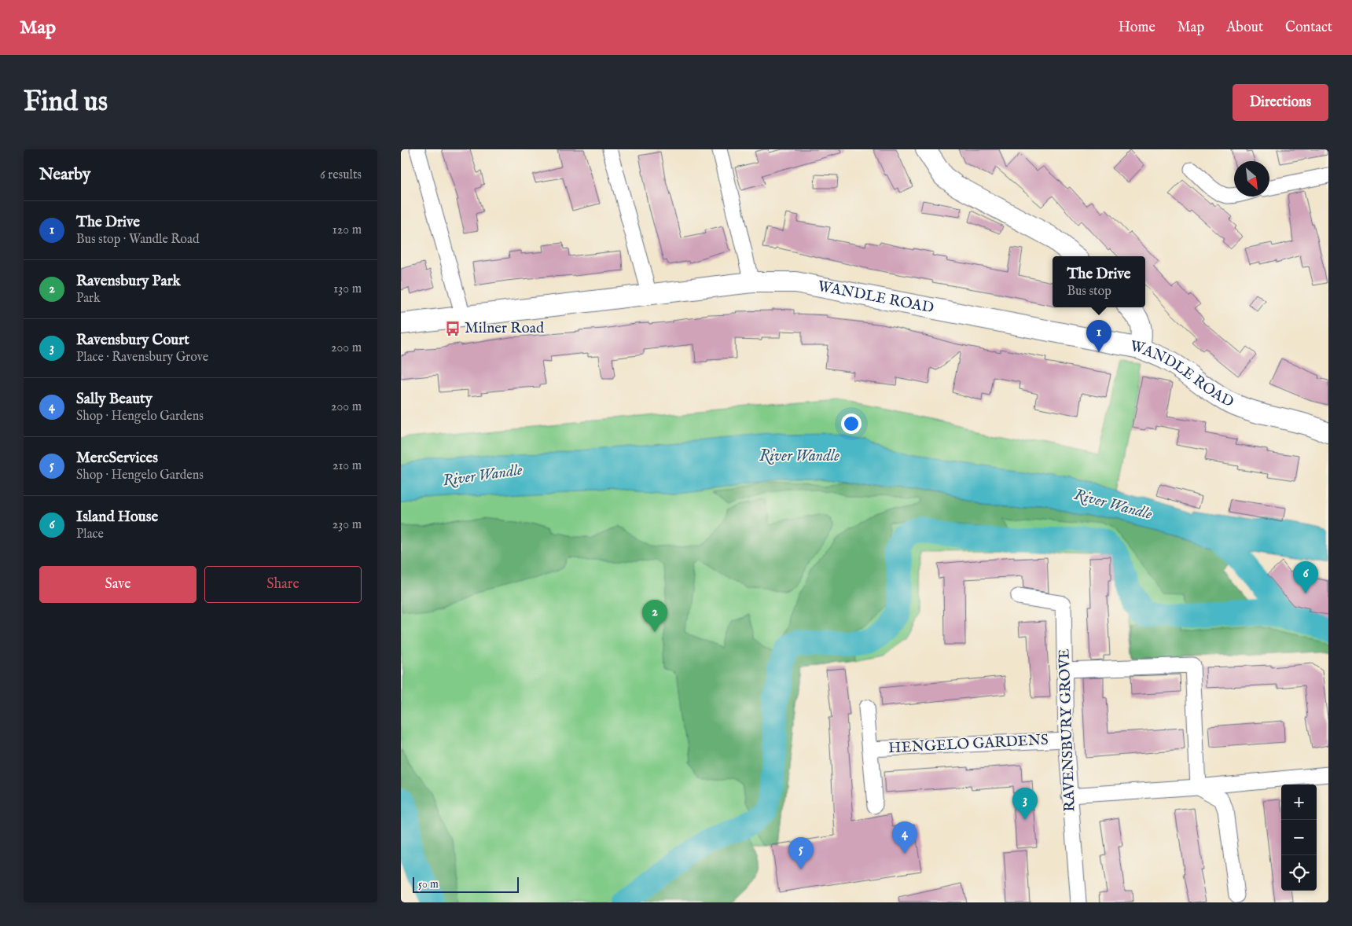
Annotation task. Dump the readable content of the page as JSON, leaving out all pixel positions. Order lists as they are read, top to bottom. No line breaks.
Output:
{"streets":{"street":["WANDLE ROAD","RAVENSBURY GROVE","HENGELO GARDENS"]},"crossings":[["RAVENSBURY GROVE","HENGELO GARDENS"]],"water":["River Wandle"],"places":{"bus stop":["Milner Road"]},"scale_bar":"50 m","north":"bottom right","page":{"header":"Map","nav":["Home","Map","About","Contact"],"buttons":["Directions",["Save","Share"]],"title":"Find us","heading":["Nearby","6 results"],"list":[{"mark":"1","name":"The Drive","note":"Bus stop · Wandle Road","value":"120 m"},{"mark":"2","name":"Ravensbury Park","note":"Park","value":"130 m"},{"mark":"3","name":"Ravensbury Court","note":"Place · Ravensbury Grove","value":"200 m"},{"mark":"4","name":"Sally Beauty","note":"Shop · Hengelo Gardens","value":"200 m"},{"mark":"5","name":"MercServices","note":"Shop · Hengelo Gardens","value":"210 m"},{"mark":"6","name":"Island House","note":"Place","value":"230 m"}],"popup":["The Drive","Bus stop"],"pins":["1","6","2","3","4","5"],"map_buttons":["+","−"],"scale":"50 m"}}
